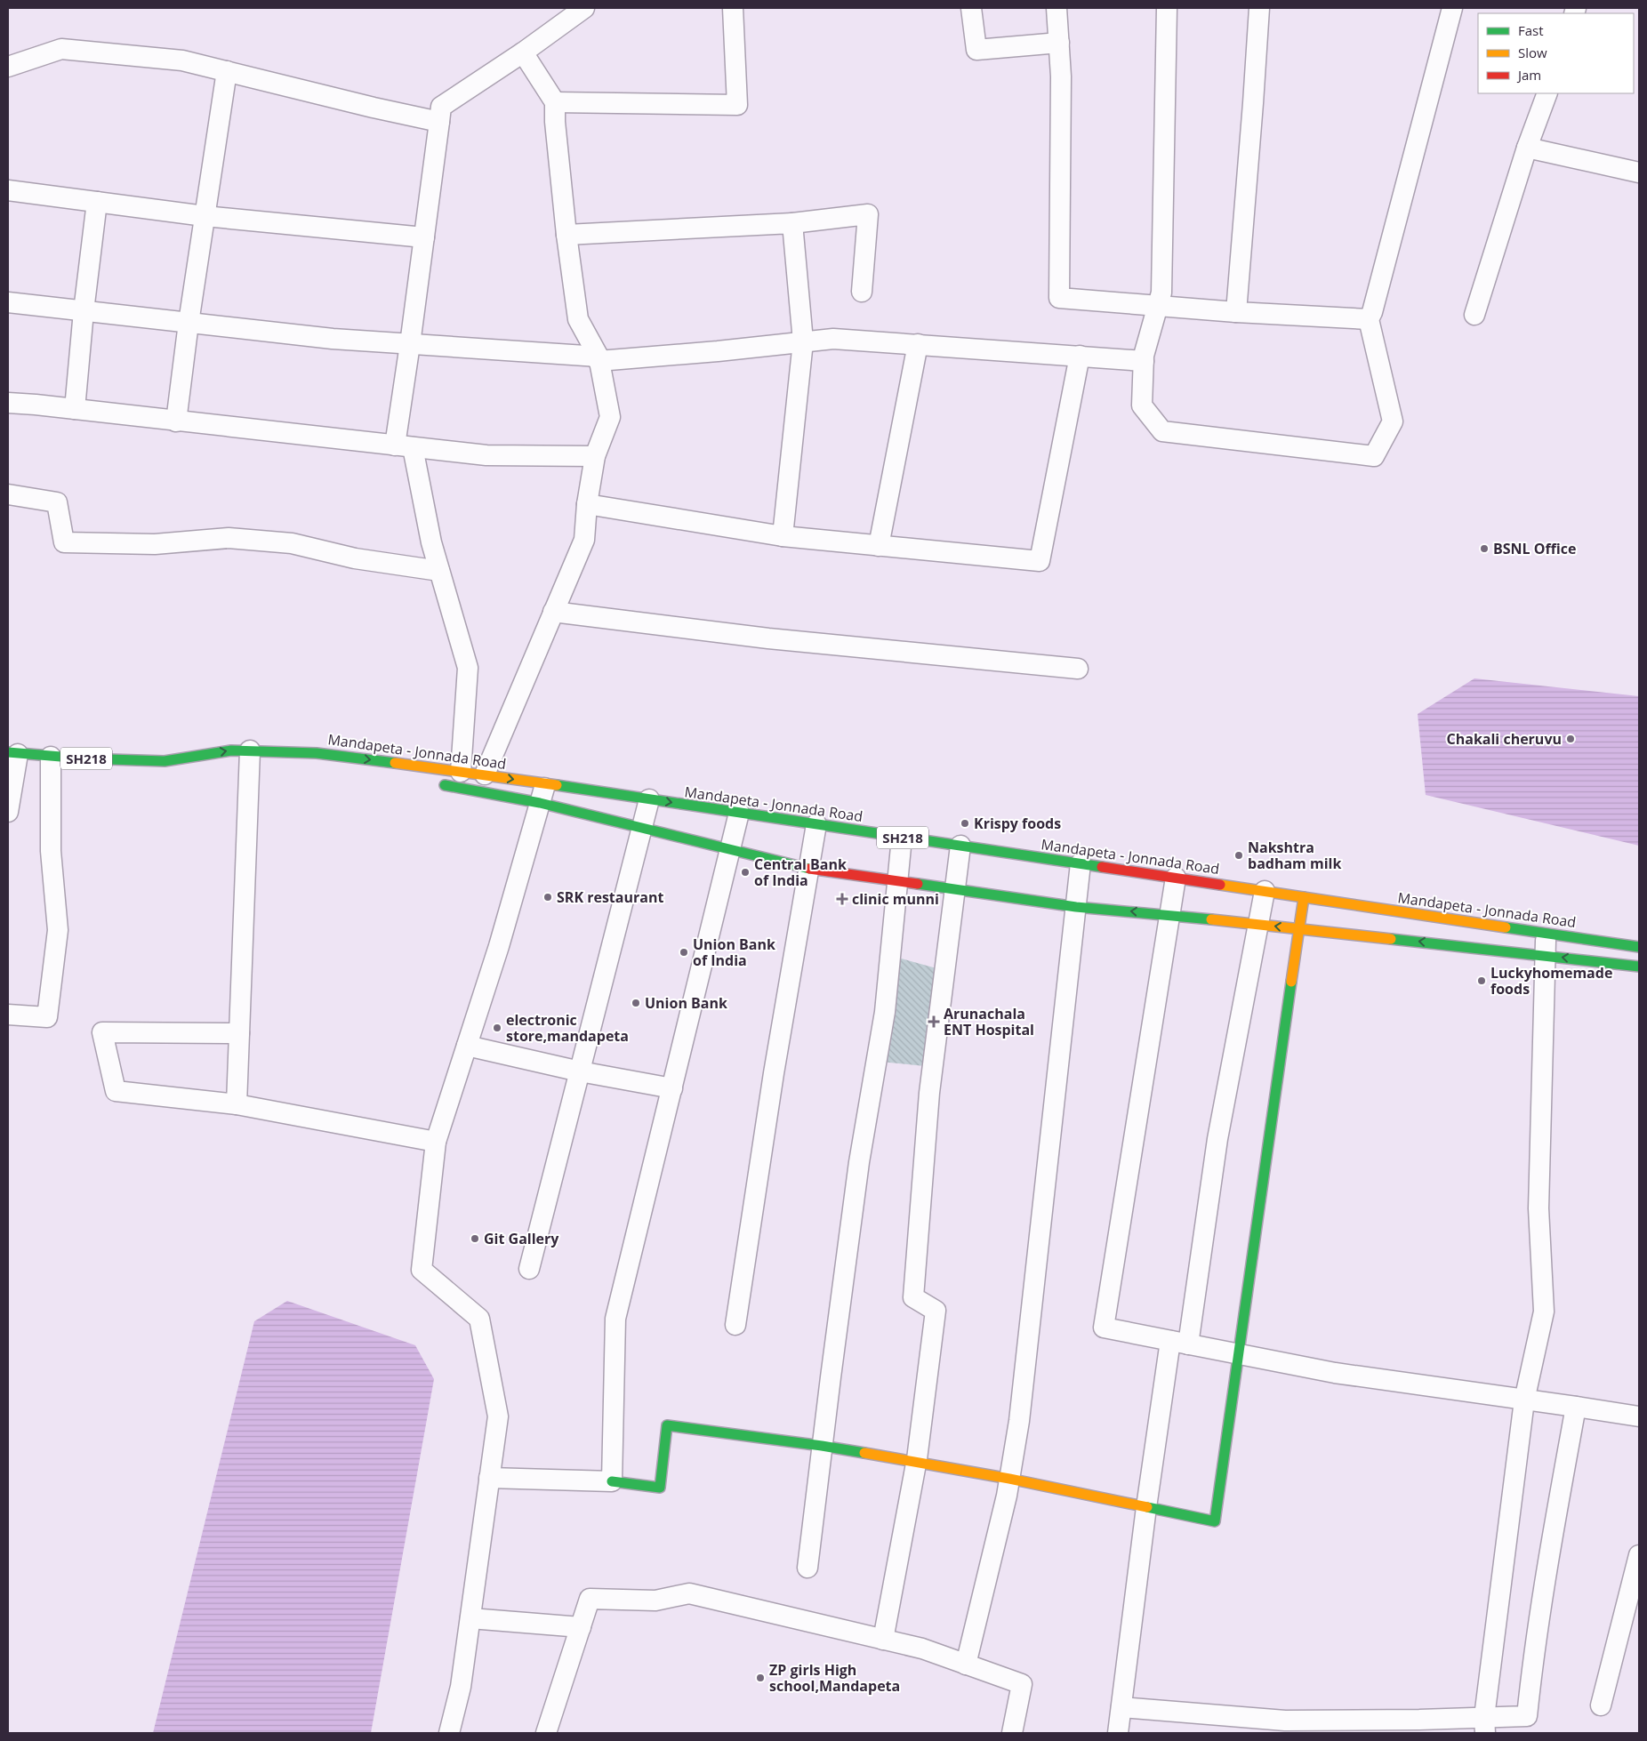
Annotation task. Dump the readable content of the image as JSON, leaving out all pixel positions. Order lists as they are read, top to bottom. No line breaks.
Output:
{"streets":{"main road":["Mandapeta - Jonnada Road","SH218"]},"crossings":[["Mandapeta - Jonnada Road","SH218"]],"places":{"other":["BSNL Office","Chakali cheruvu","Krispy foods","Nakshtra badham milk","Central Bank of India","SRK restaurant","Union Bank of India","Luckyhomemade foods","Union Bank","electronic store,mandapeta","Git Gallery","ZP girls High school,Mandapeta"],"health":["clinic munni","Arunachala ENT Hospital"]},"legend":["Fast","Slow","Jam"]}
